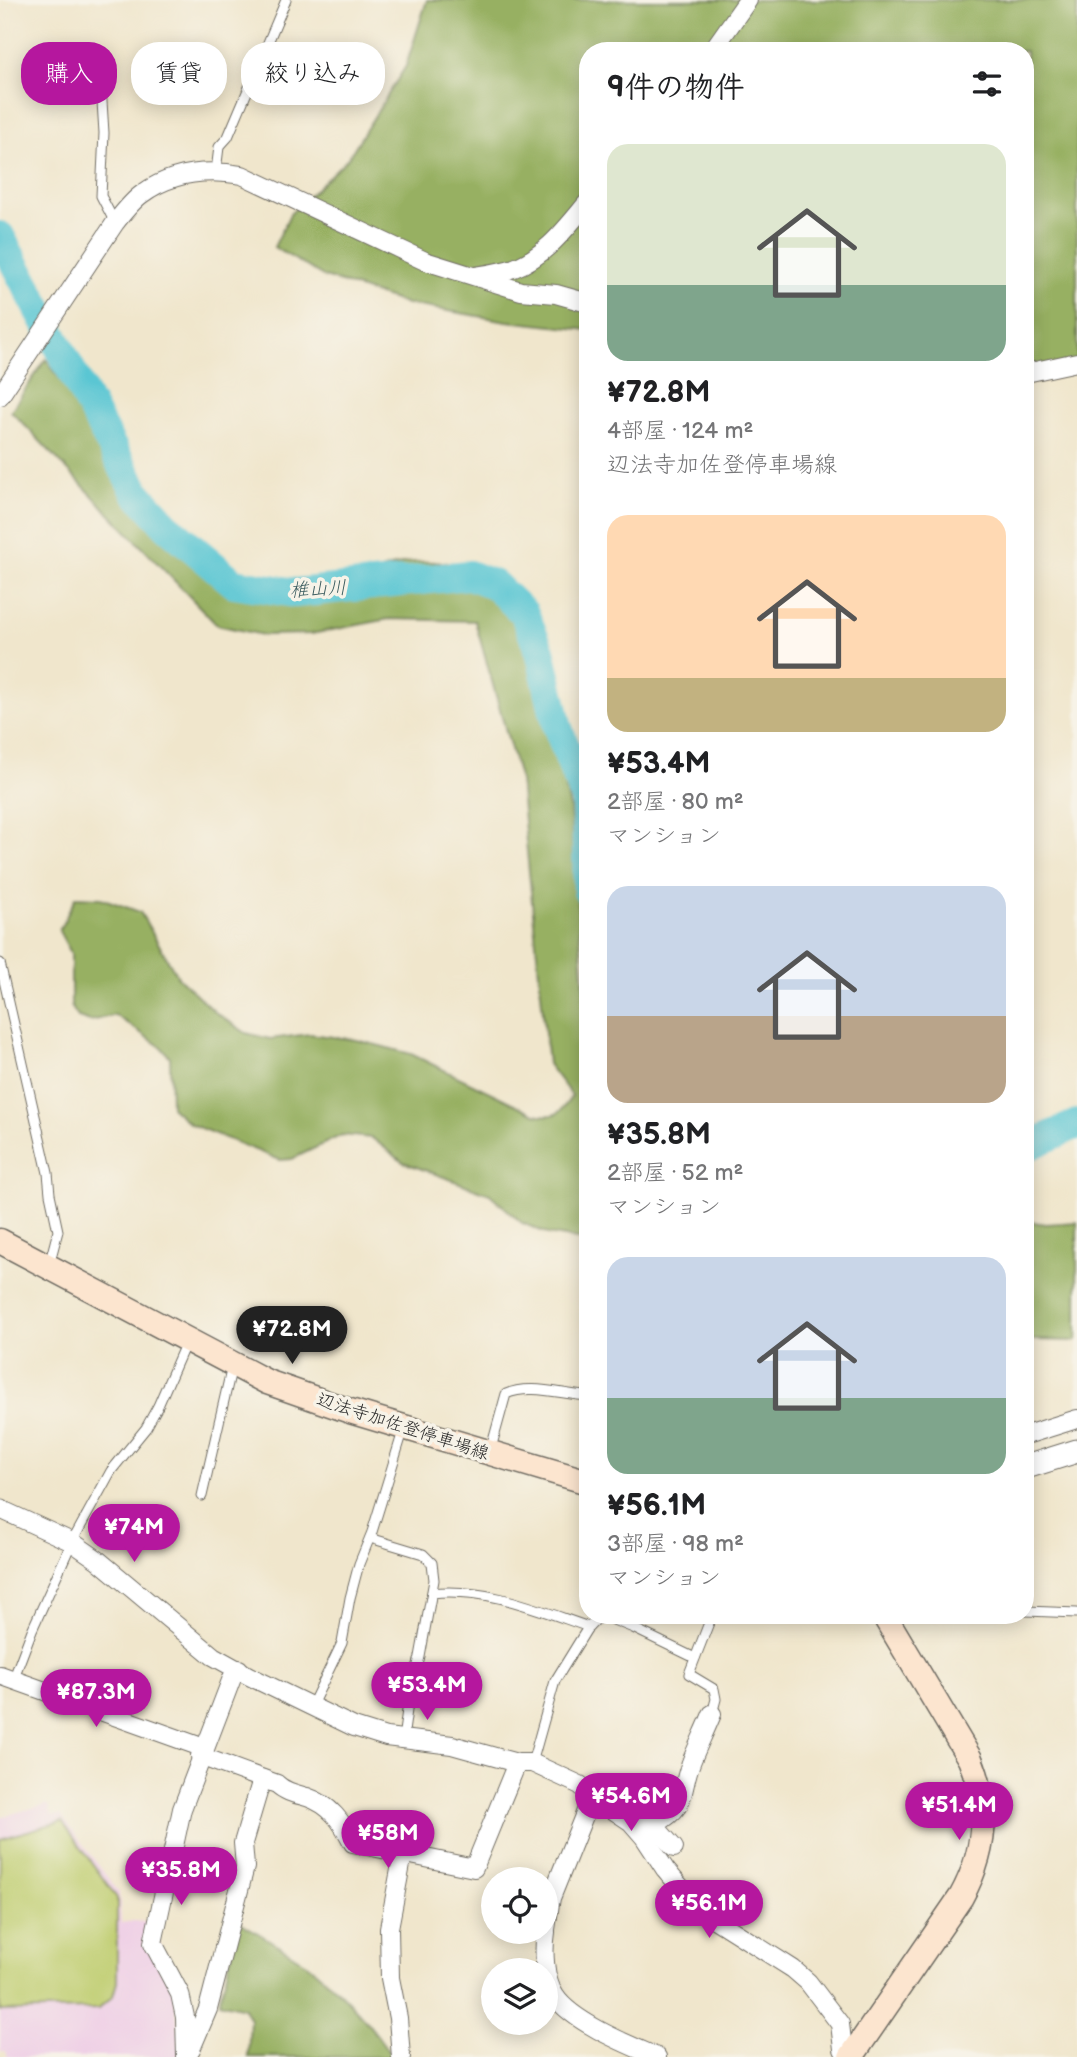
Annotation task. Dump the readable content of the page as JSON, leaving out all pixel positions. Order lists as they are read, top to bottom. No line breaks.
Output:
{"streets":{"main road":["辺法寺加佐登停車場線"]},"water":["椎山川"],"page":{"chip":["購入","賃貸","絞り込み"],"heading":"9件の物件","list":[{"name":"¥72.8M","note":"4部屋 · 124 m² · 辺法寺加佐登停車場線"},{"name":"¥53.4M","note":"2部屋 · 80 m² · マンション"},{"name":"¥35.8M","note":"2部屋 · 52 m² · マンション"},{"name":"¥56.1M","note":"3部屋 · 98 m² · マンション"}],"price":["¥72.8M","¥74M","¥53.4M","¥87.3M","¥54.6M","¥51.4M","¥58M","¥35.8M","¥56.1M"]}}
